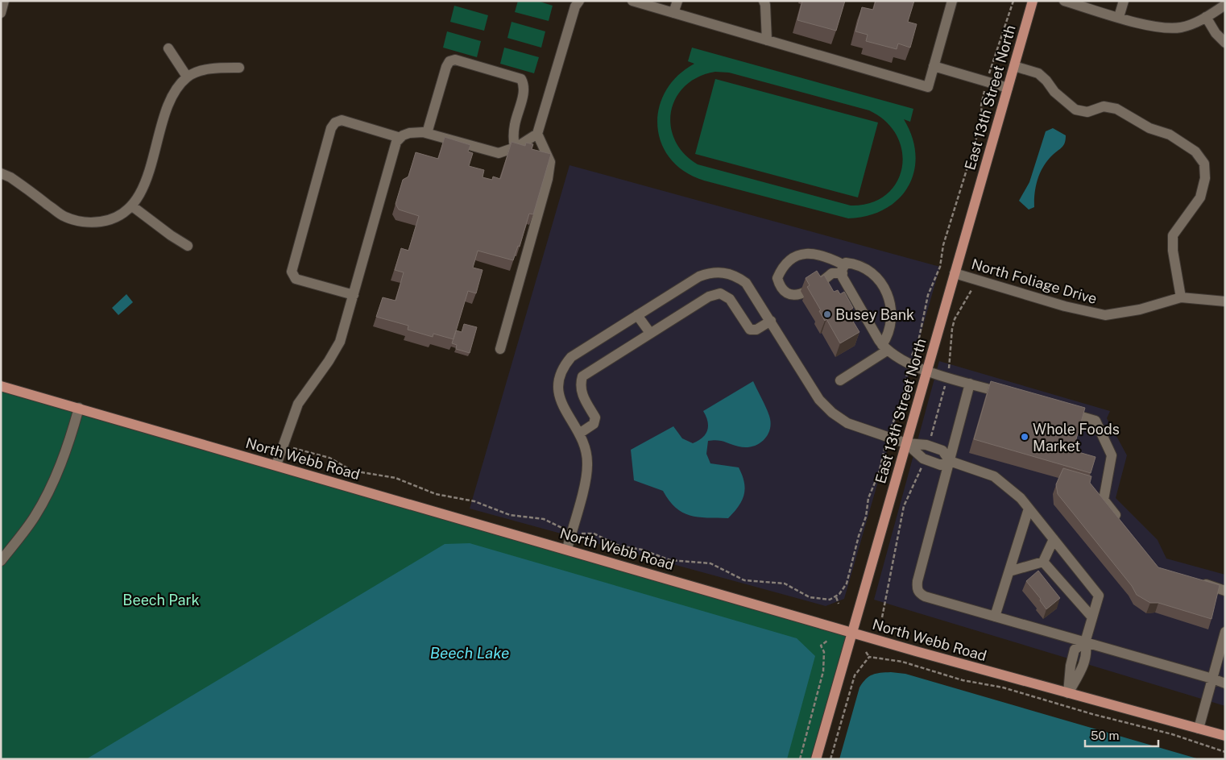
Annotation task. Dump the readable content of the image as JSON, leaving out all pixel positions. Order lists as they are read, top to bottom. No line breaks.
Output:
{"streets":{"main road":["East 13th Street North","North Webb Road"],"street":["North Foliage Drive"]},"crossings":[["East 13th Street North","North Foliage Drive"],["East 13th Street North","North Webb Road"]],"water":["Beech Lake"],"parks":["Beech Park"],"places":["Busey Bank","Whole Foods Market"],"scale_bar":"50 m"}
